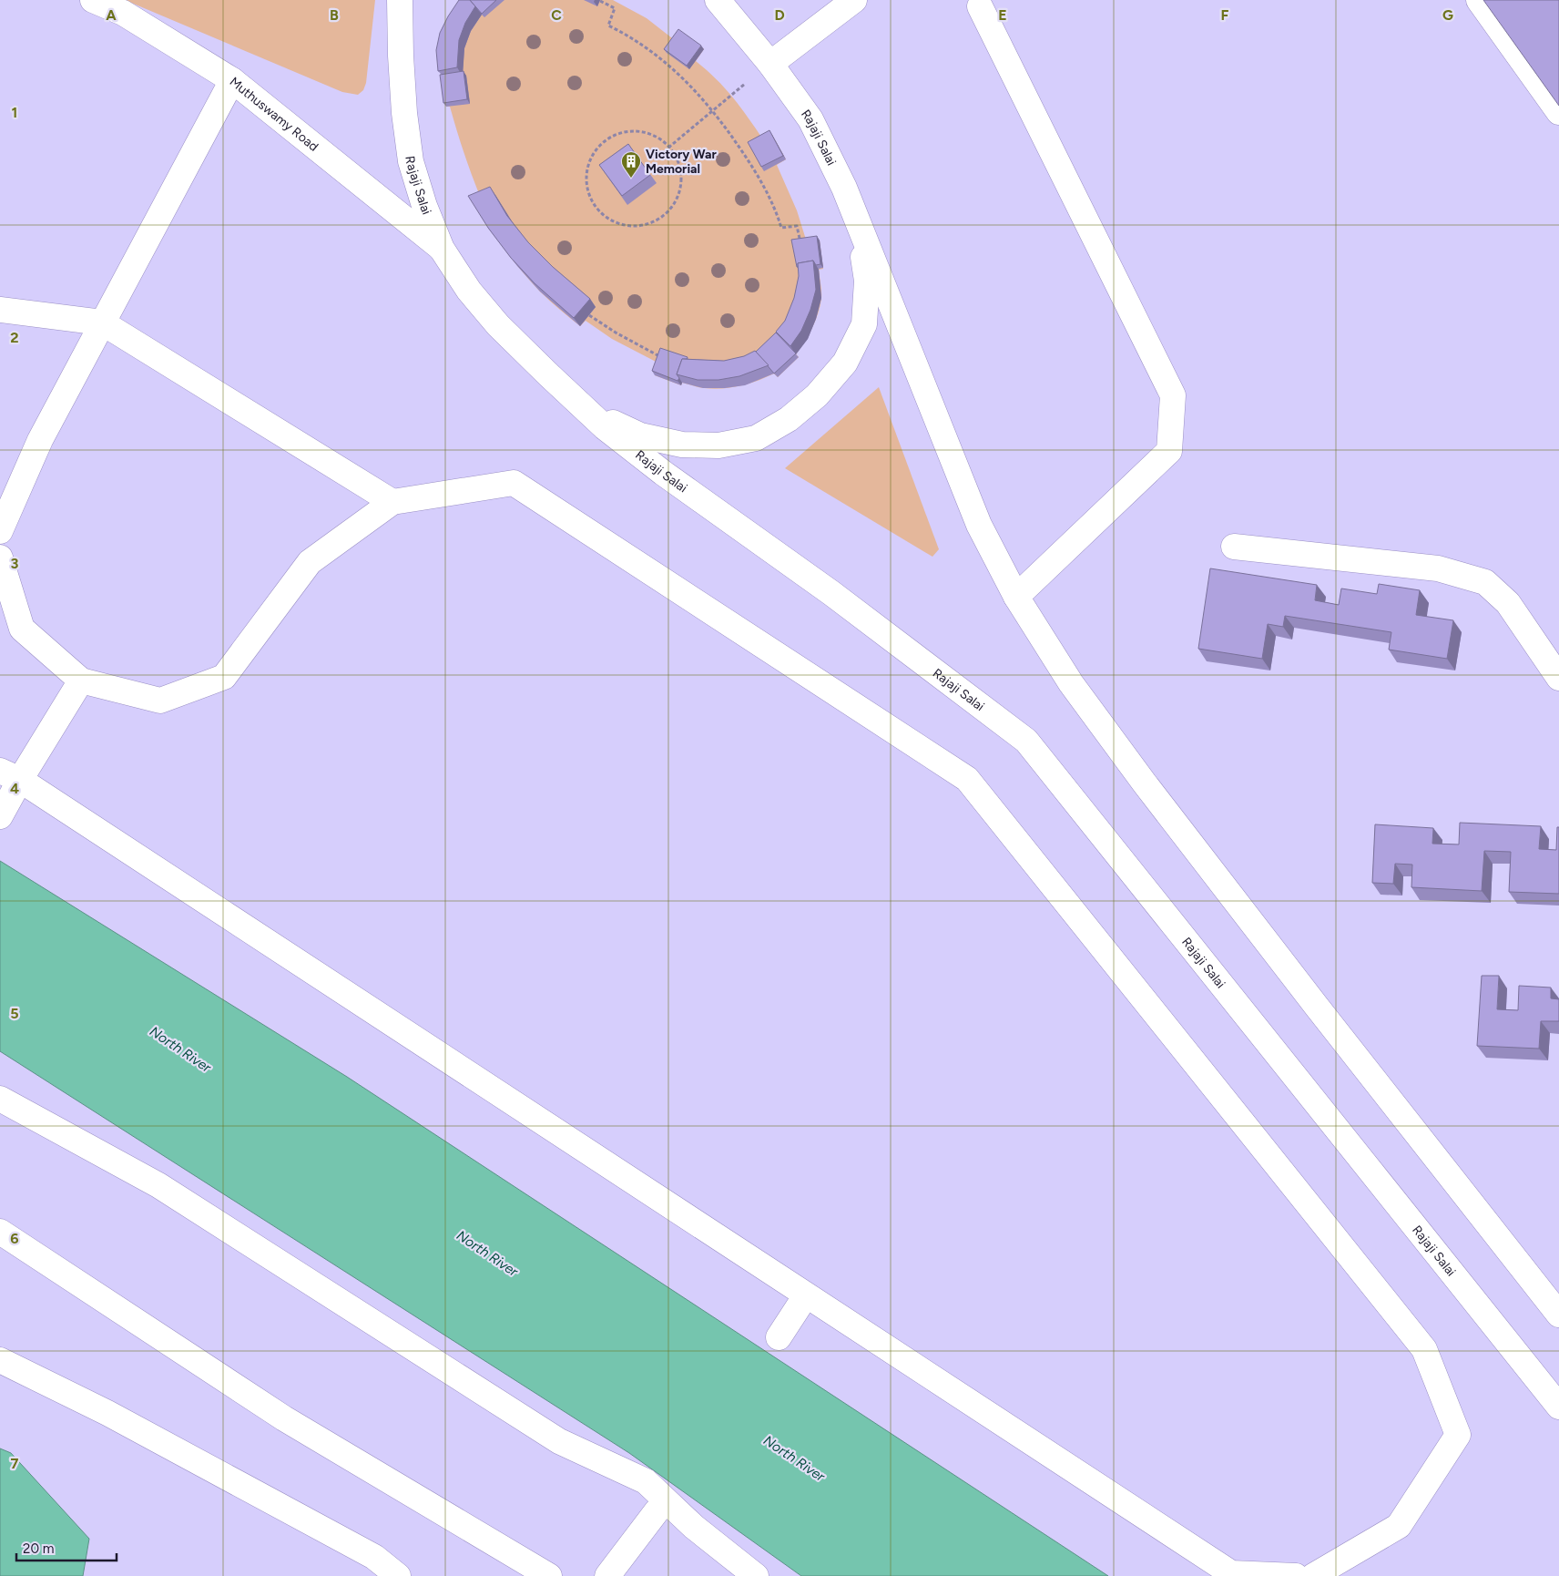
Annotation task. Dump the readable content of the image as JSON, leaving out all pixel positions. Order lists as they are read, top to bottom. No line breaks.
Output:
{"streets":{"street":["Muthuswamy Road","Rajaji Salai"]},"crossings":[["Muthuswamy Road","Rajaji Salai"]],"water":["North River"],"places":{"building":["Victory War Memorial"]},"scale_bar":"20 m","grid":{"columns":["A","B","C","D","E","F","G"],"rows":["1","2","3","4","5","6","7"]}}
